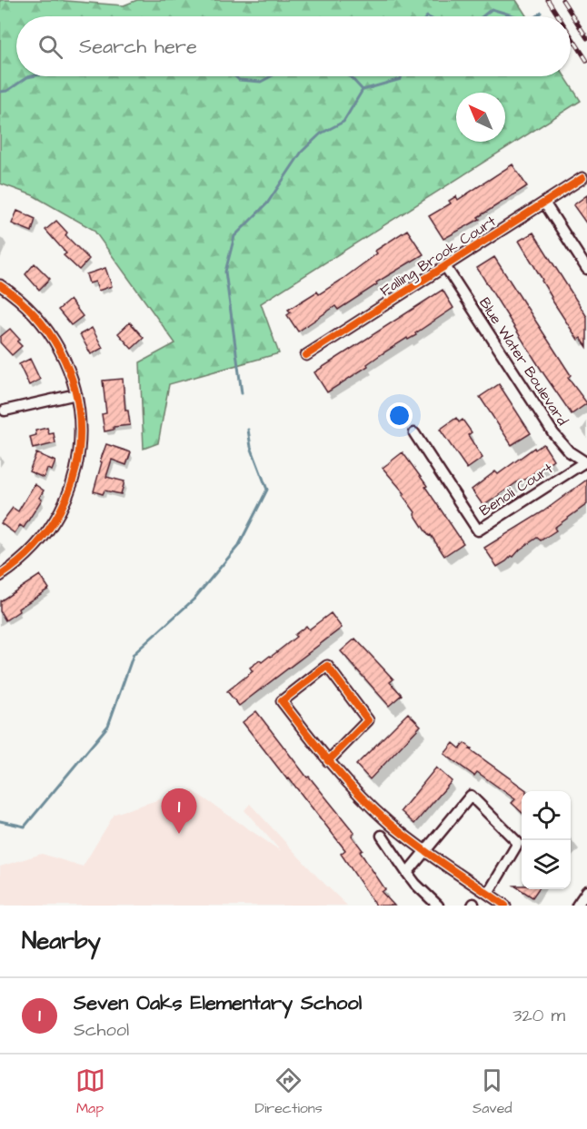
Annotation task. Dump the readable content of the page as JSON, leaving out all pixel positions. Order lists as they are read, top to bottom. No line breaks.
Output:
{"streets":{"street":["Falling Brook Court","Blue Water Boulevard","Benoli Court"]},"crossings":[["Falling Brook Court","Blue Water Boulevard"],["Blue Water Boulevard","Benoli Court"]],"north":"top left","page":{"search":"Search here","pins":"1","heading":"Nearby","list":[{"mark":"1","name":"Seven Oaks Elementary School","note":"School","value":"320 m"}],"nav":["Map","Directions","Saved"]}}
